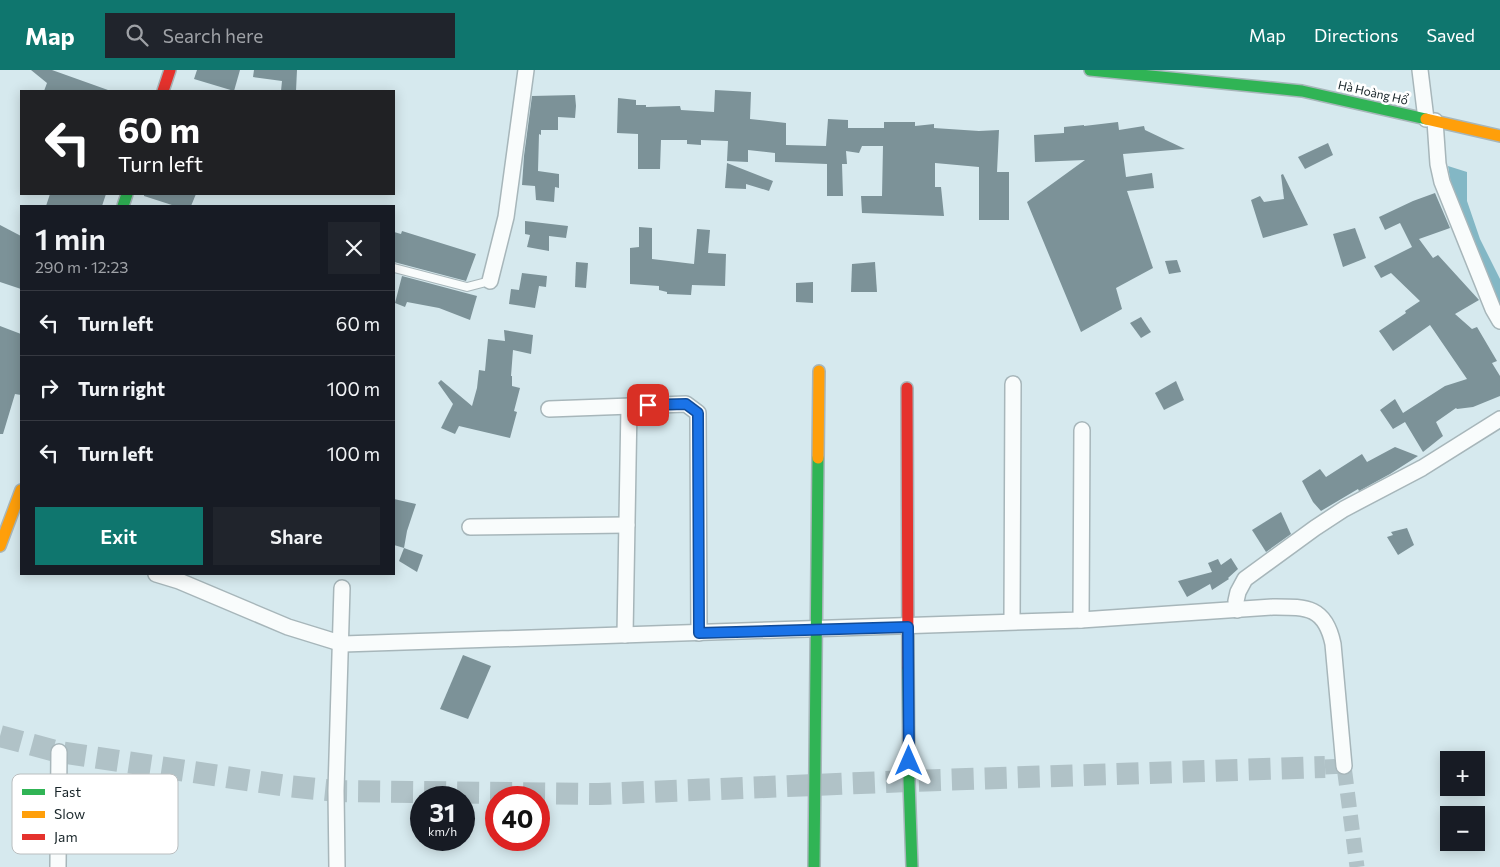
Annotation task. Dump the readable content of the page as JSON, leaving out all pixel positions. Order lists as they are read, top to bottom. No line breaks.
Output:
{"streets":{"street":["Hà Hoàng Hổ"]},"legend":["Fast","Slow","Jam"],"page":{"header":"Map","search":"Search here","nav":["Map","Directions","Saved"],"turn":["60 m","Turn left"],"heading":["1 min","290 m · 12:23"],"list":[{"name":"Turn left","value":"60 m"},{"name":"Turn right","value":"100 m"},{"name":"Turn left","value":"100 m"}],"buttons":["Exit","Share"],"map_buttons":["+","−"],"speed":"31 km/h","limit":"40"}}
